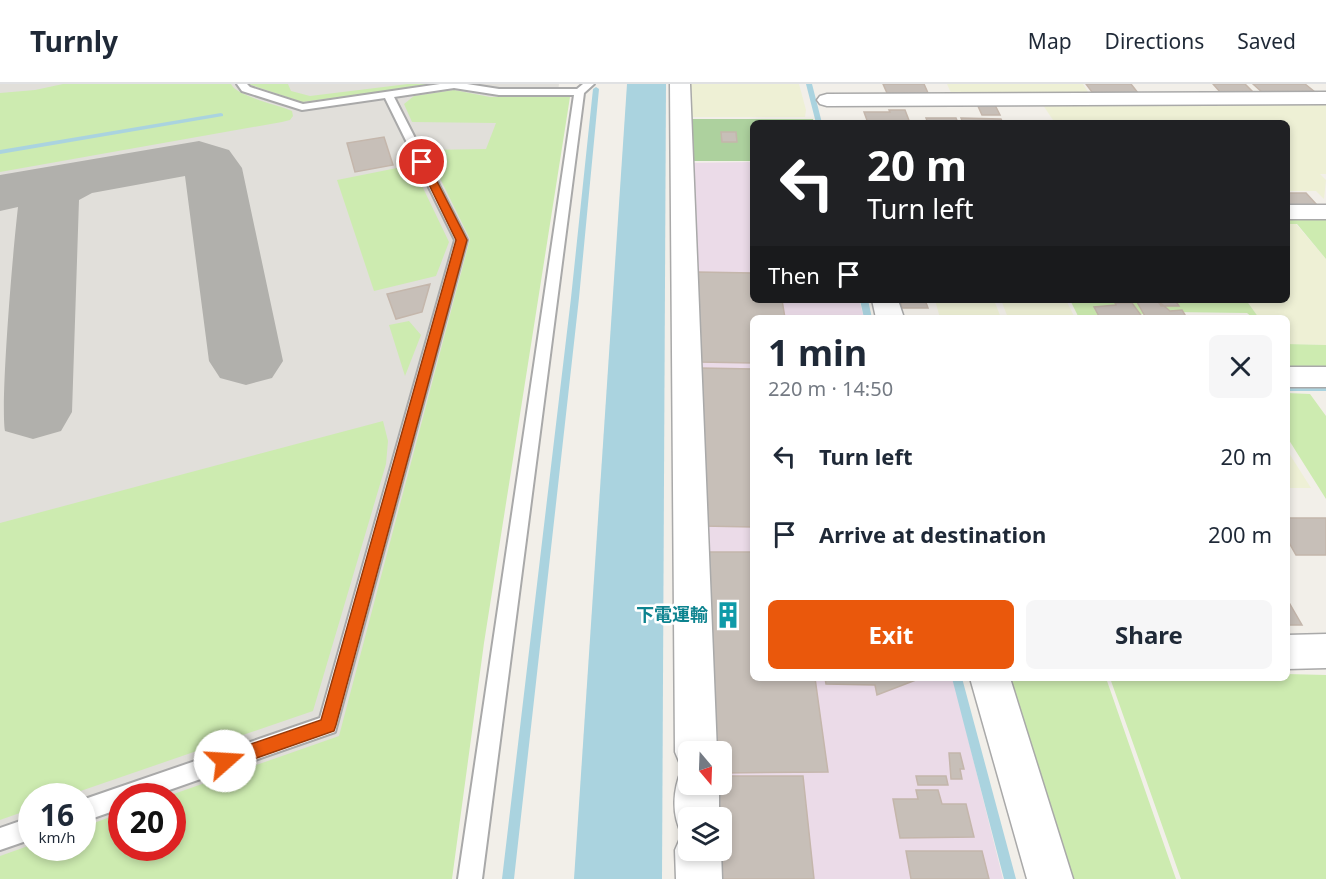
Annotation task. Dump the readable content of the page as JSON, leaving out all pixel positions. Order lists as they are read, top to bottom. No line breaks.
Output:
{"places":{"building":["下電運輸"]},"north":"bottom","page":{"header":"Turnly","nav":["Map","Directions","Saved"],"turn":["20 m","Turn left"],"then":"Then","heading":["1 min","220 m · 14:50"],"list":[{"name":"Turn left","value":"20 m"},{"name":"Arrive at destination","value":"200 m"}],"buttons":["Exit","Share"],"speed":"16 km/h","limit":"20"}}
